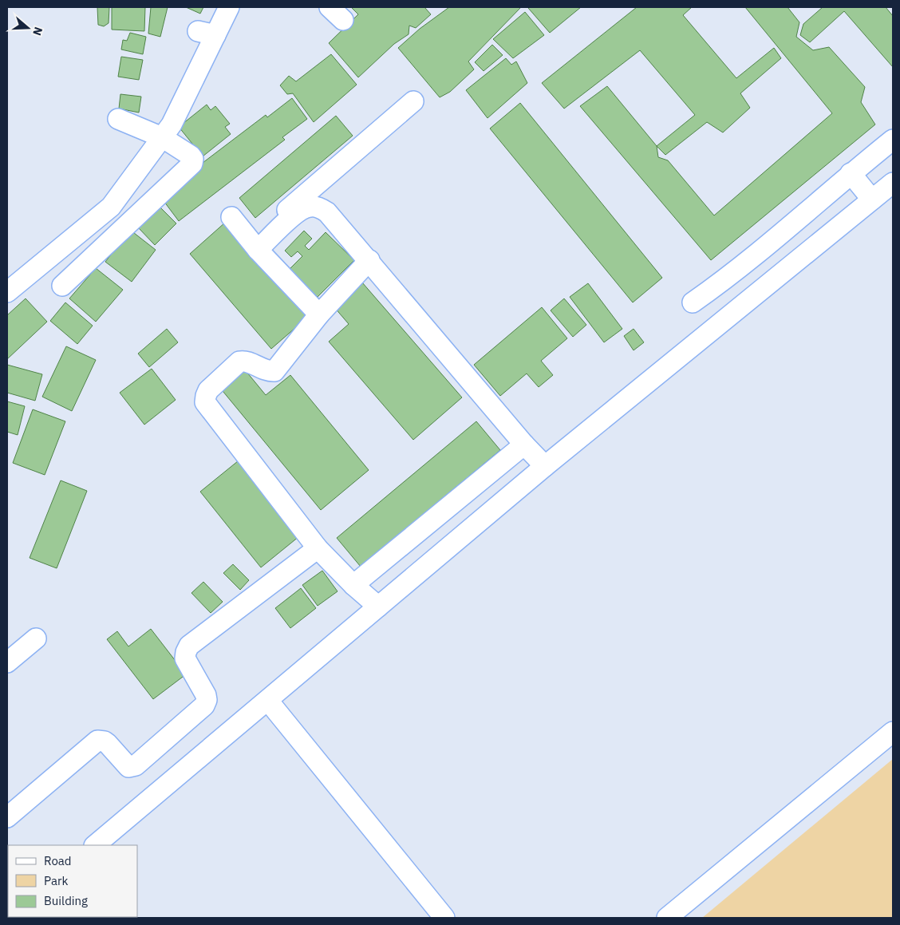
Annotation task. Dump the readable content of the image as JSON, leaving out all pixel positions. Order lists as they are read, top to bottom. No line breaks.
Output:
{"legend":["Road","Park","Building"],"north":"right"}
